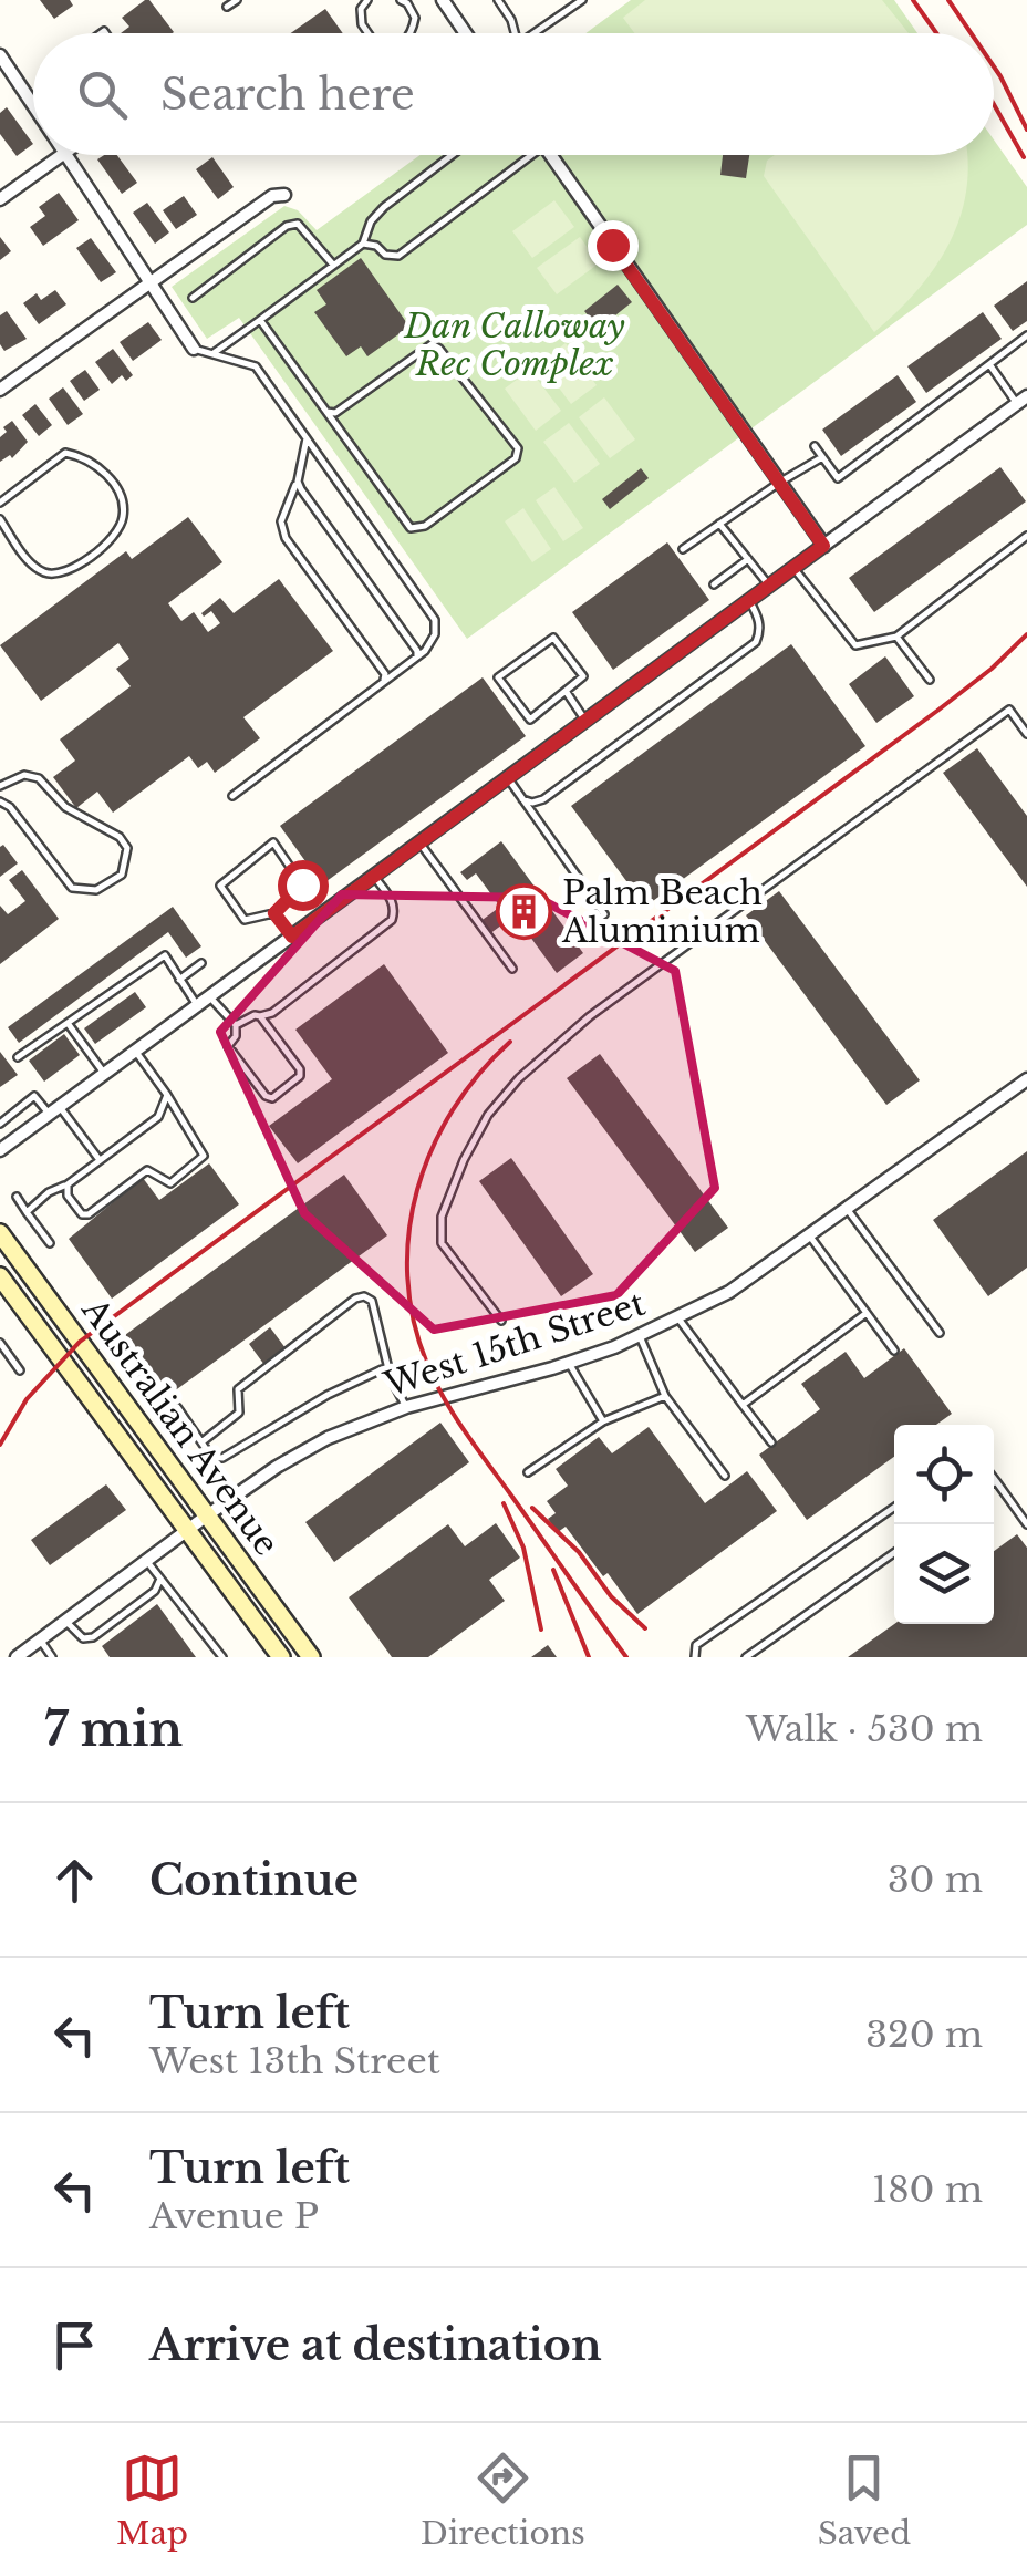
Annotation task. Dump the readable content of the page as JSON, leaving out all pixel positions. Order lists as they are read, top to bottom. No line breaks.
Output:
{"streets":{"main road":["Australian Avenue"],"street":["West 15th Street"]},"crossings":[["West 15th Street","Australian Avenue"]],"parks":["Dan Calloway Rec Complex"],"places":{"building":["Palm Beach Aluminium"]},"page":{"search":"Search here","heading":["7 min","Walk · 530 m"],"list":[["Continue","30 m"],["Turn left","West 13th Street","320 m"],["Turn left","Avenue P","180 m"],"Arrive at destination"],"nav":["Map","Directions","Saved"]}}
